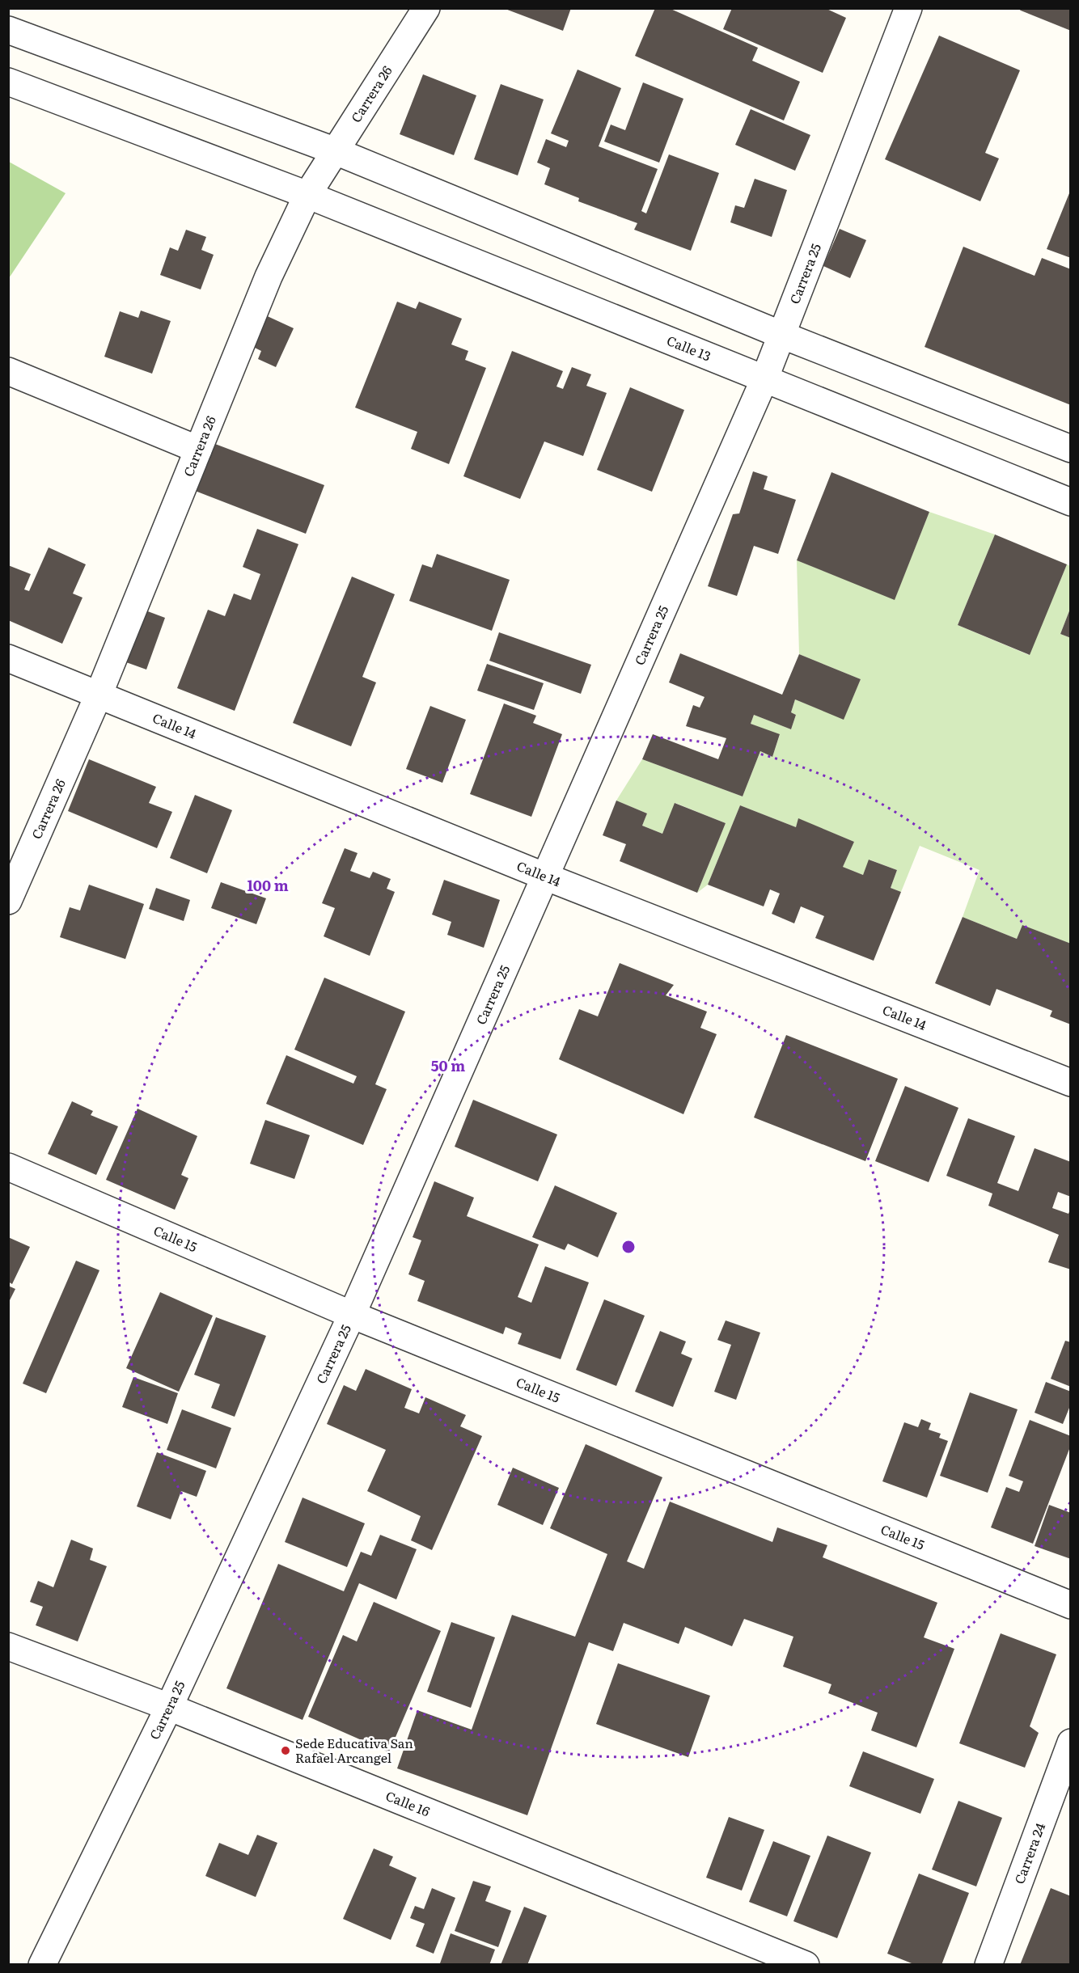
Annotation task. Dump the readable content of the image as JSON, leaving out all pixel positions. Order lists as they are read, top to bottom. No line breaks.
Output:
{"streets":{"street":["Carrera 26","Carrera 25","Calle 13","Calle 14","Calle 15","Calle 16","Carrera 24"]},"crossings":[["Carrera 26","Calle 13"],["Carrera 26","Calle 14"],["Carrera 25","Calle 13"],["Carrera 25","Calle 14"],["Carrera 25","Calle 15"],["Carrera 25","Calle 16"]],"places":["Sede Educativa San Rafael Arcangel"],"rings":["100 m","50 m"]}
